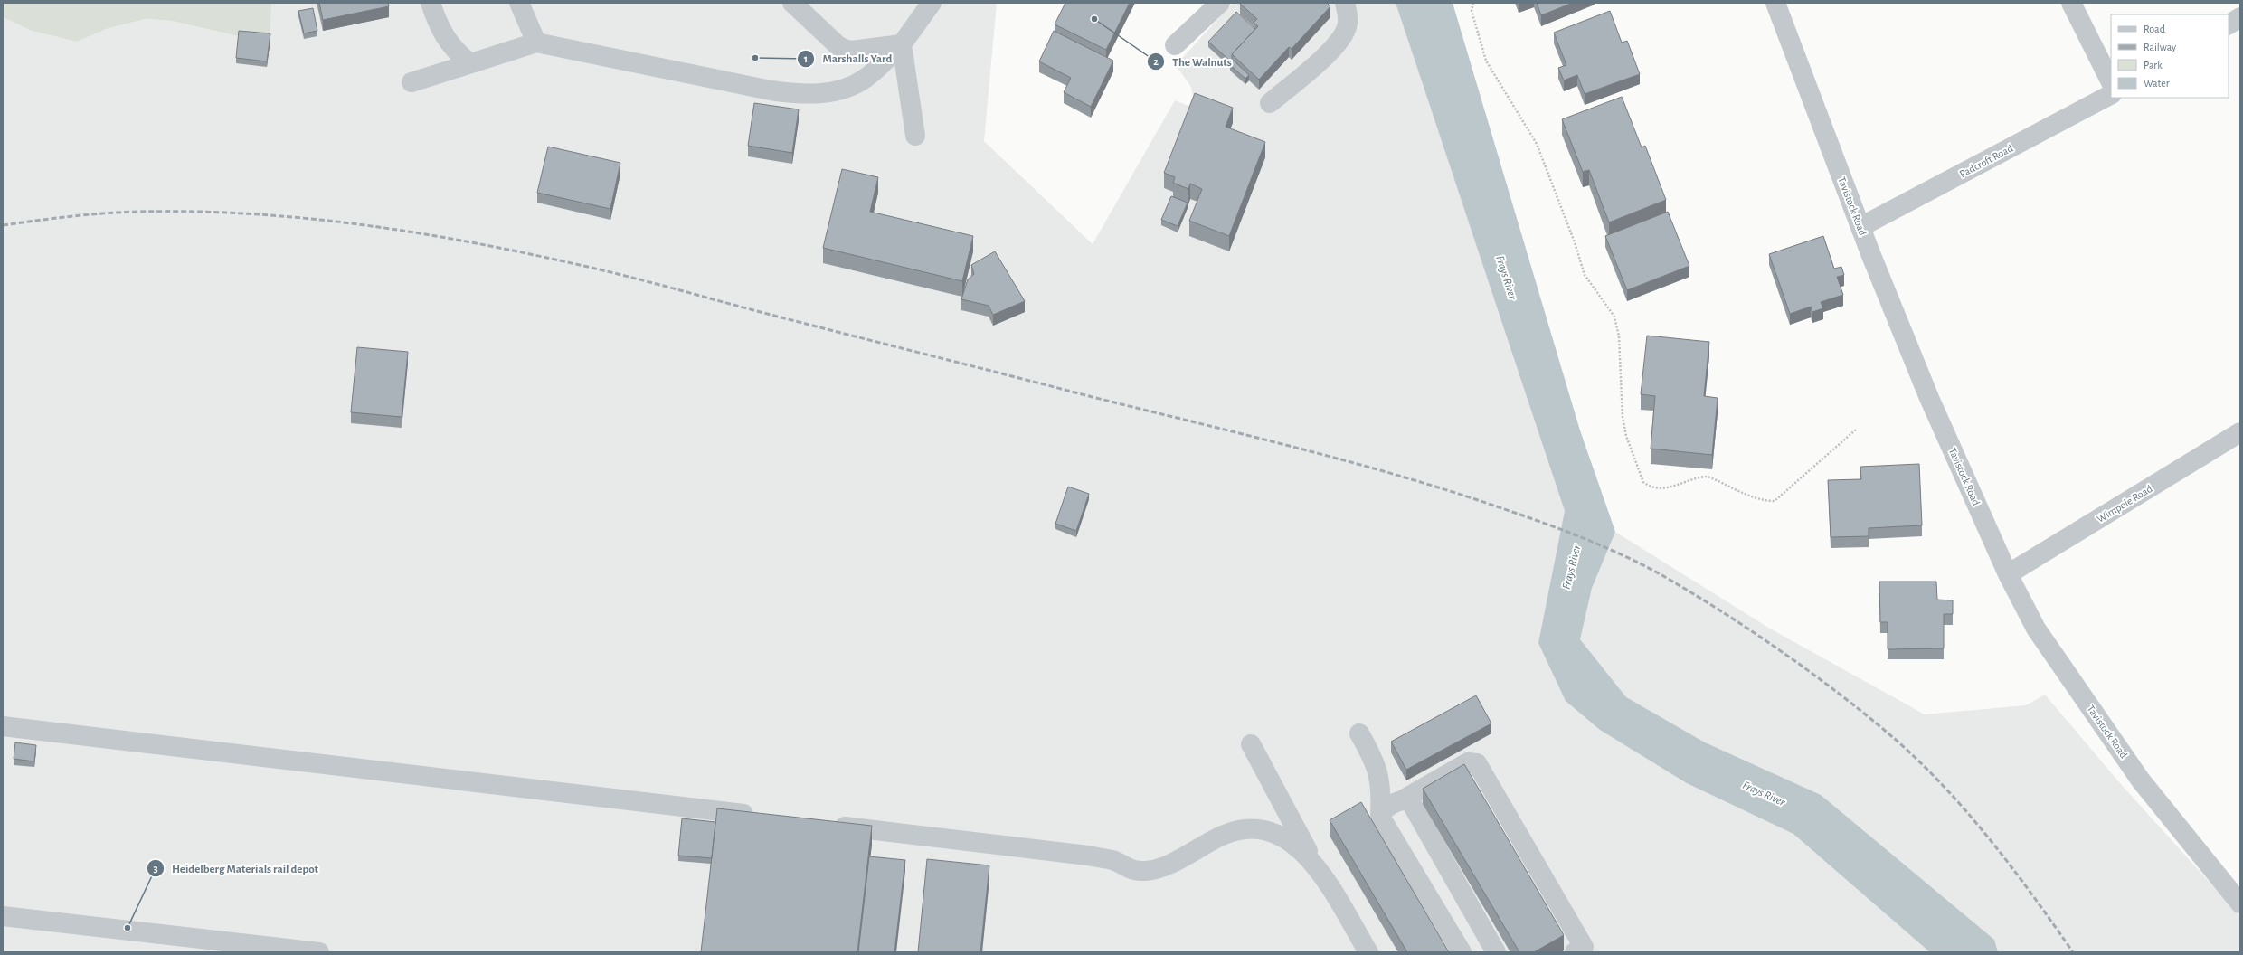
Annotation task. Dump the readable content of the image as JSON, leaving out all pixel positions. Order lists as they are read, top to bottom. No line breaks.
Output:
{"streets":{"street":["Padcroft Road","Tavistock Road","Wimpole Road"]},"crossings":[["Padcroft Road","Tavistock Road"],["Tavistock Road","Wimpole Road"]],"water":["Frays River"],"places":["The Walnuts","Marshalls Yard","Heidelberg Materials rail depot"],"legend":["Road","Railway","Park","Water"]}
